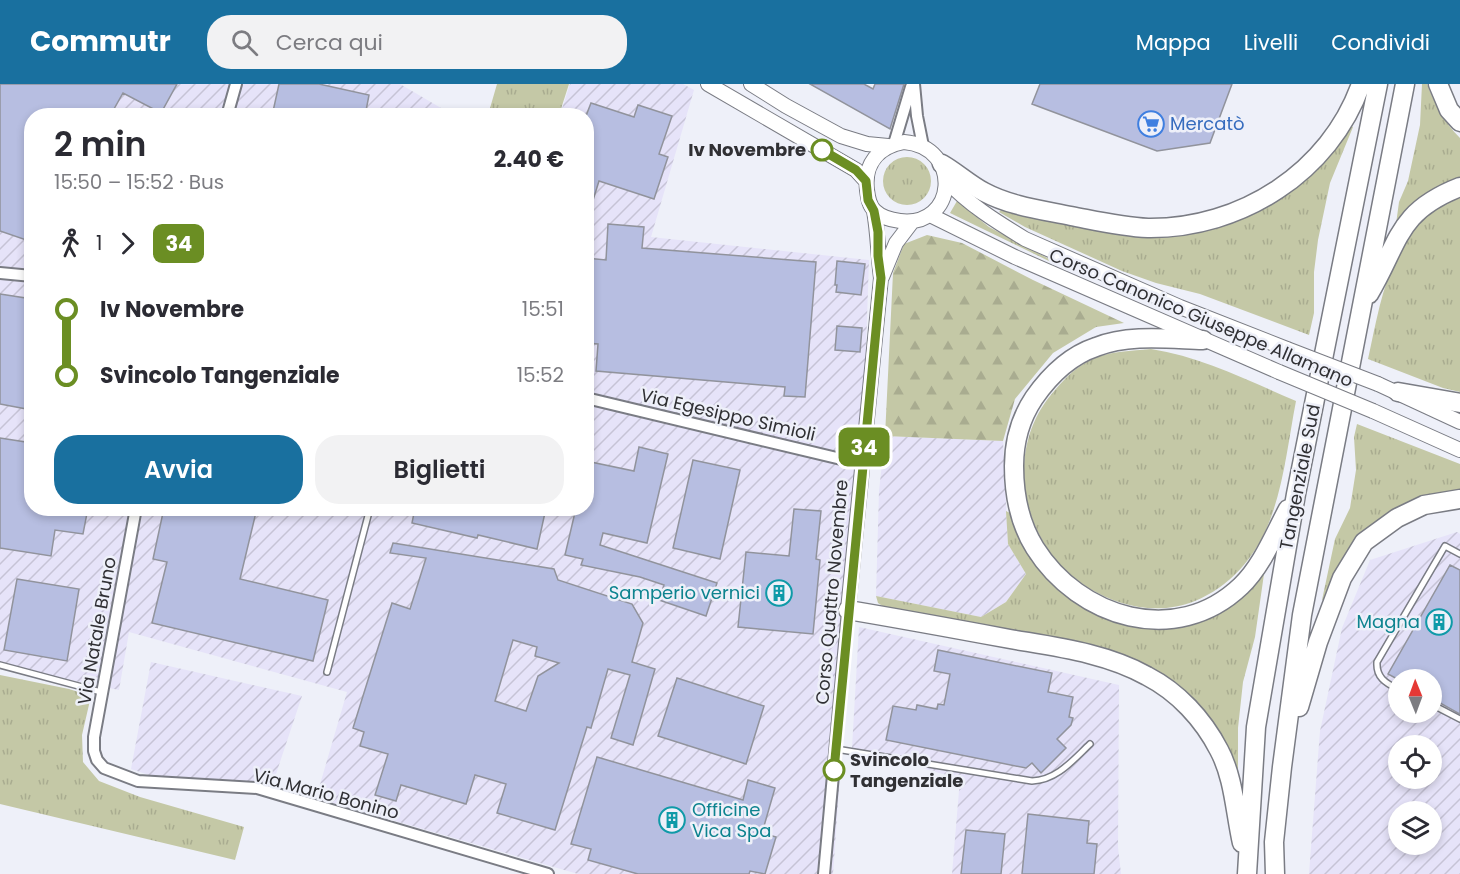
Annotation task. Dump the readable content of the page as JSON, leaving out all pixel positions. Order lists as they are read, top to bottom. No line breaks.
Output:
{"streets":{"highway":["Tangenziale Sud"],"main road":["Corso Canonico Giuseppe Allamano","Corso Quattro Novembre"],"street":["Via Egesippo Simioli","Via Natale Bruno","Via Mario Bonino"]},"crossings":[["Corso Canonico Giuseppe Allamano","Corso Quattro Novembre"],["Via Egesippo Simioli","Corso Quattro Novembre"],["Via Natale Bruno","Via Mario Bonino"]],"places":{"supermarket":["Mercatò"],"other":["Iv Novembre","Svincolo Tangenziale"],"building":["Samperio vernici","Magna","Officine Vica Spa"]},"lines":["bus line 34"],"north":"top","page":{"header":"Commutr","search":"Cerca qui","nav":["Mappa","Livelli","Condividi"],"on_map":"34","heading":["2 min","15:50 – 15:52 · Bus","2.40 €"],"legs":["1","34"],"list":[{"name":"Iv Novembre","value":"15:51"},{"name":"Svincolo Tangenziale","value":"15:52"}],"buttons":["Avvia","Biglietti"]}}
